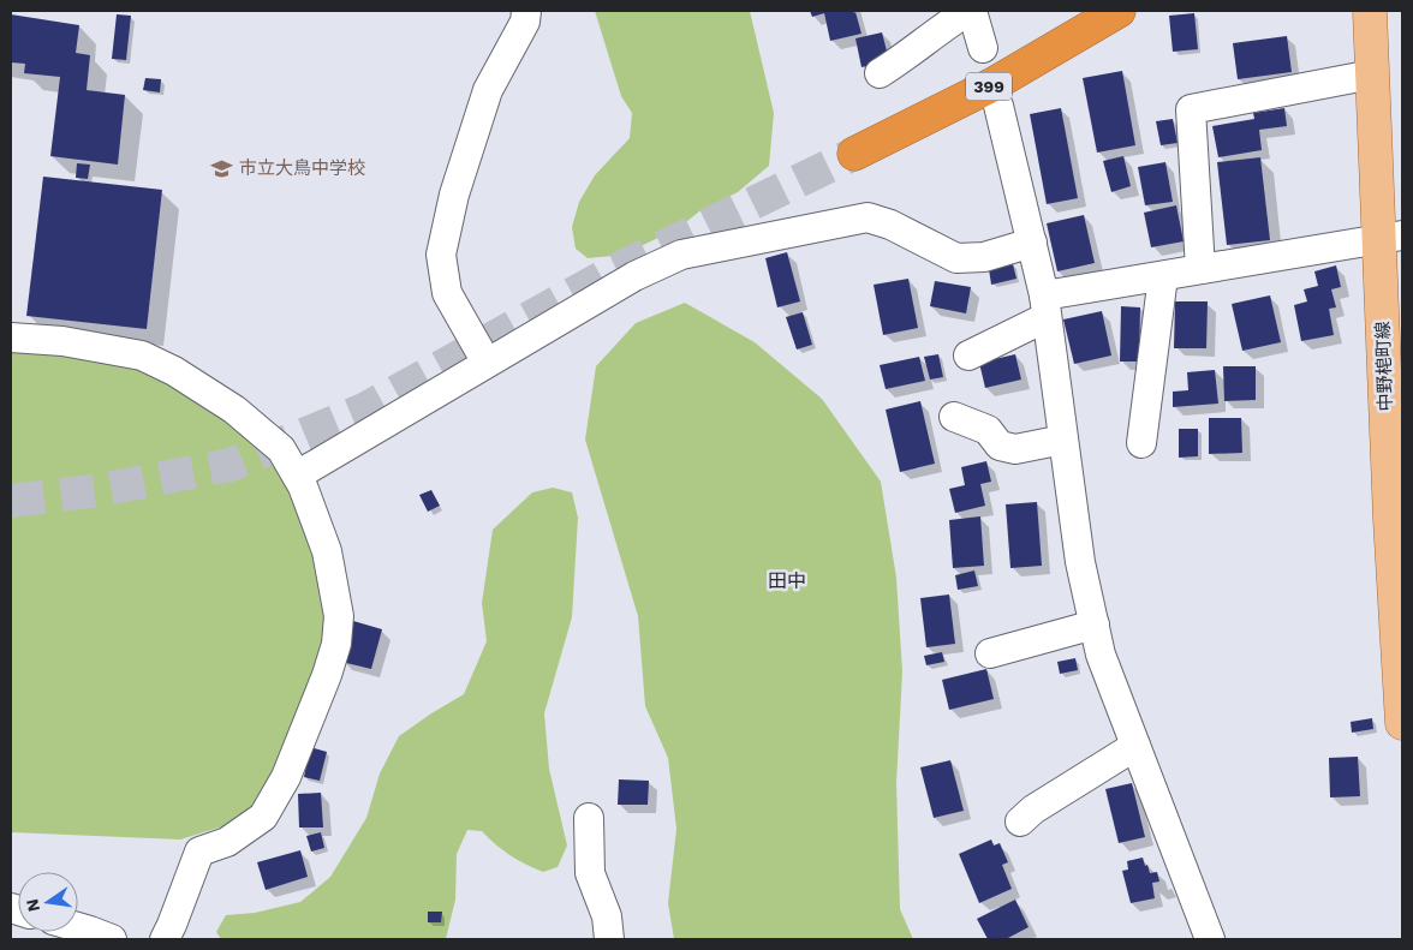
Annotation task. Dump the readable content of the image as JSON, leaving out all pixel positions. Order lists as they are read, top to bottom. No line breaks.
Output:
{"streets":{"highway":["399"],"main road":["中野梍町線"]},"districts":["田中"],"places":{"school or university":["市立大鳥中学校"]},"north":"left"}
